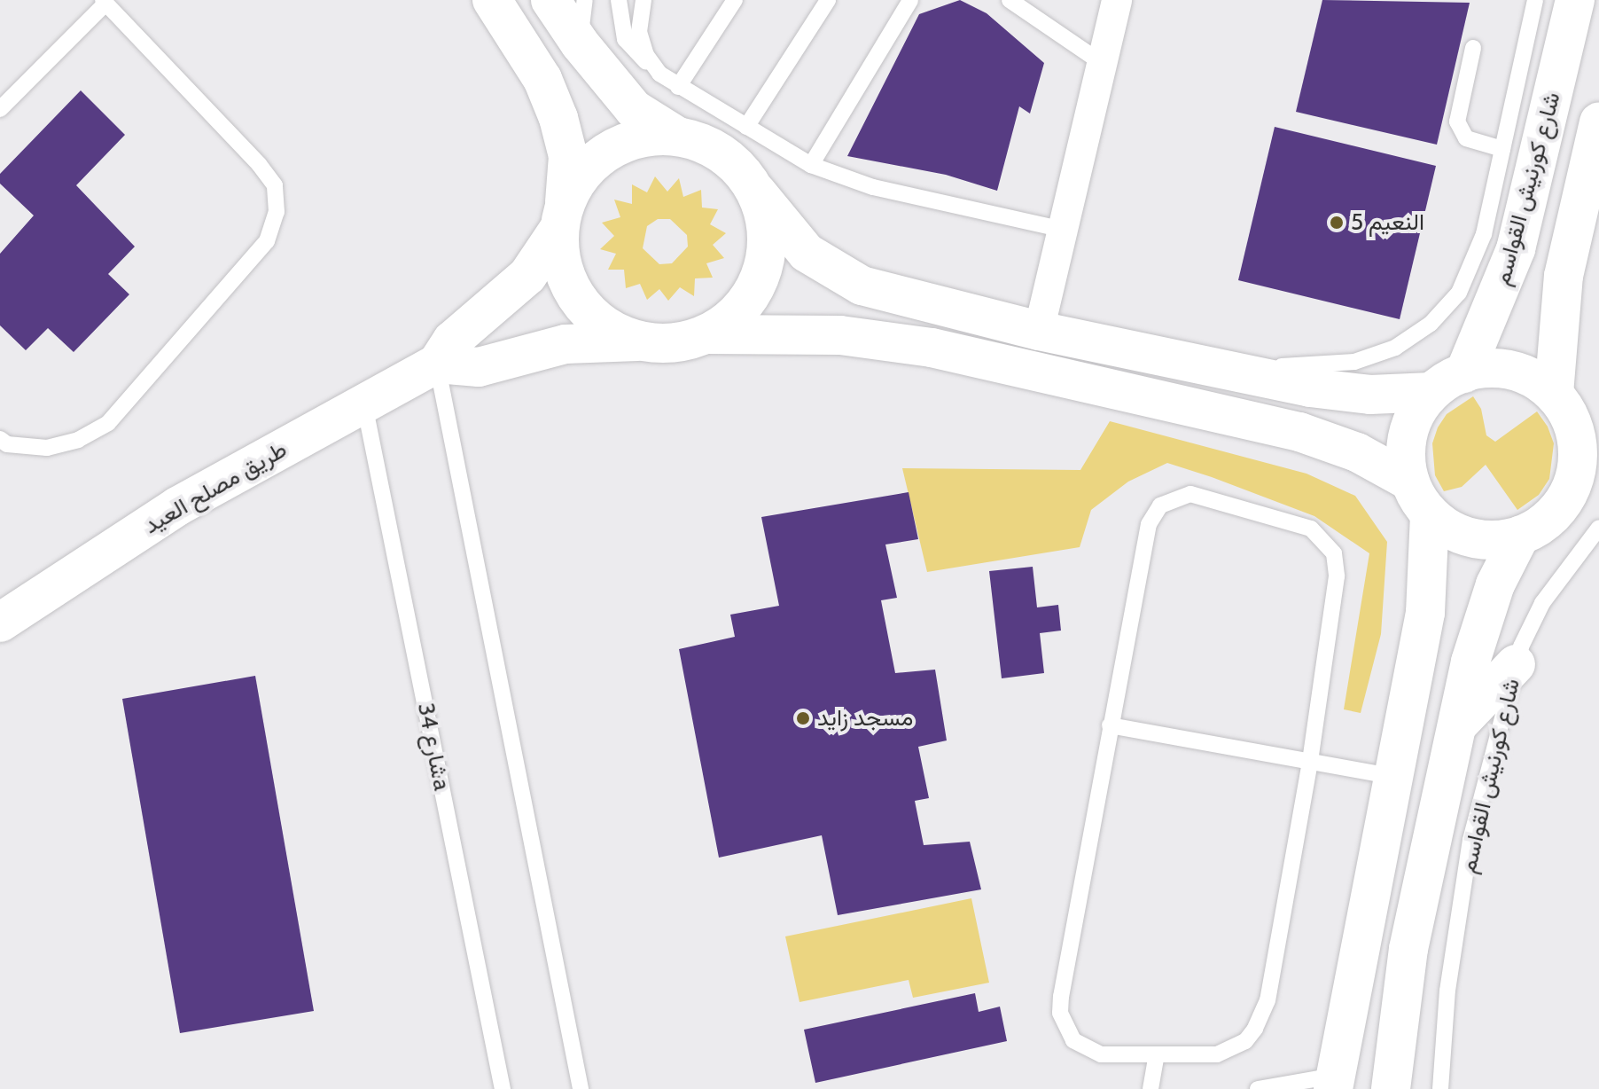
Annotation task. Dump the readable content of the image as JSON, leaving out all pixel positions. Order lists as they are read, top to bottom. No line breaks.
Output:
{"streets":{"street":["شارع كورنيش القواسم","طريق مصلح العيد"],"lane":["شارع 34a"]},"crossings":[["طريق مصلح العيد","شارع 34a"]],"places":["النعيم 5","مسجد زايد"]}
